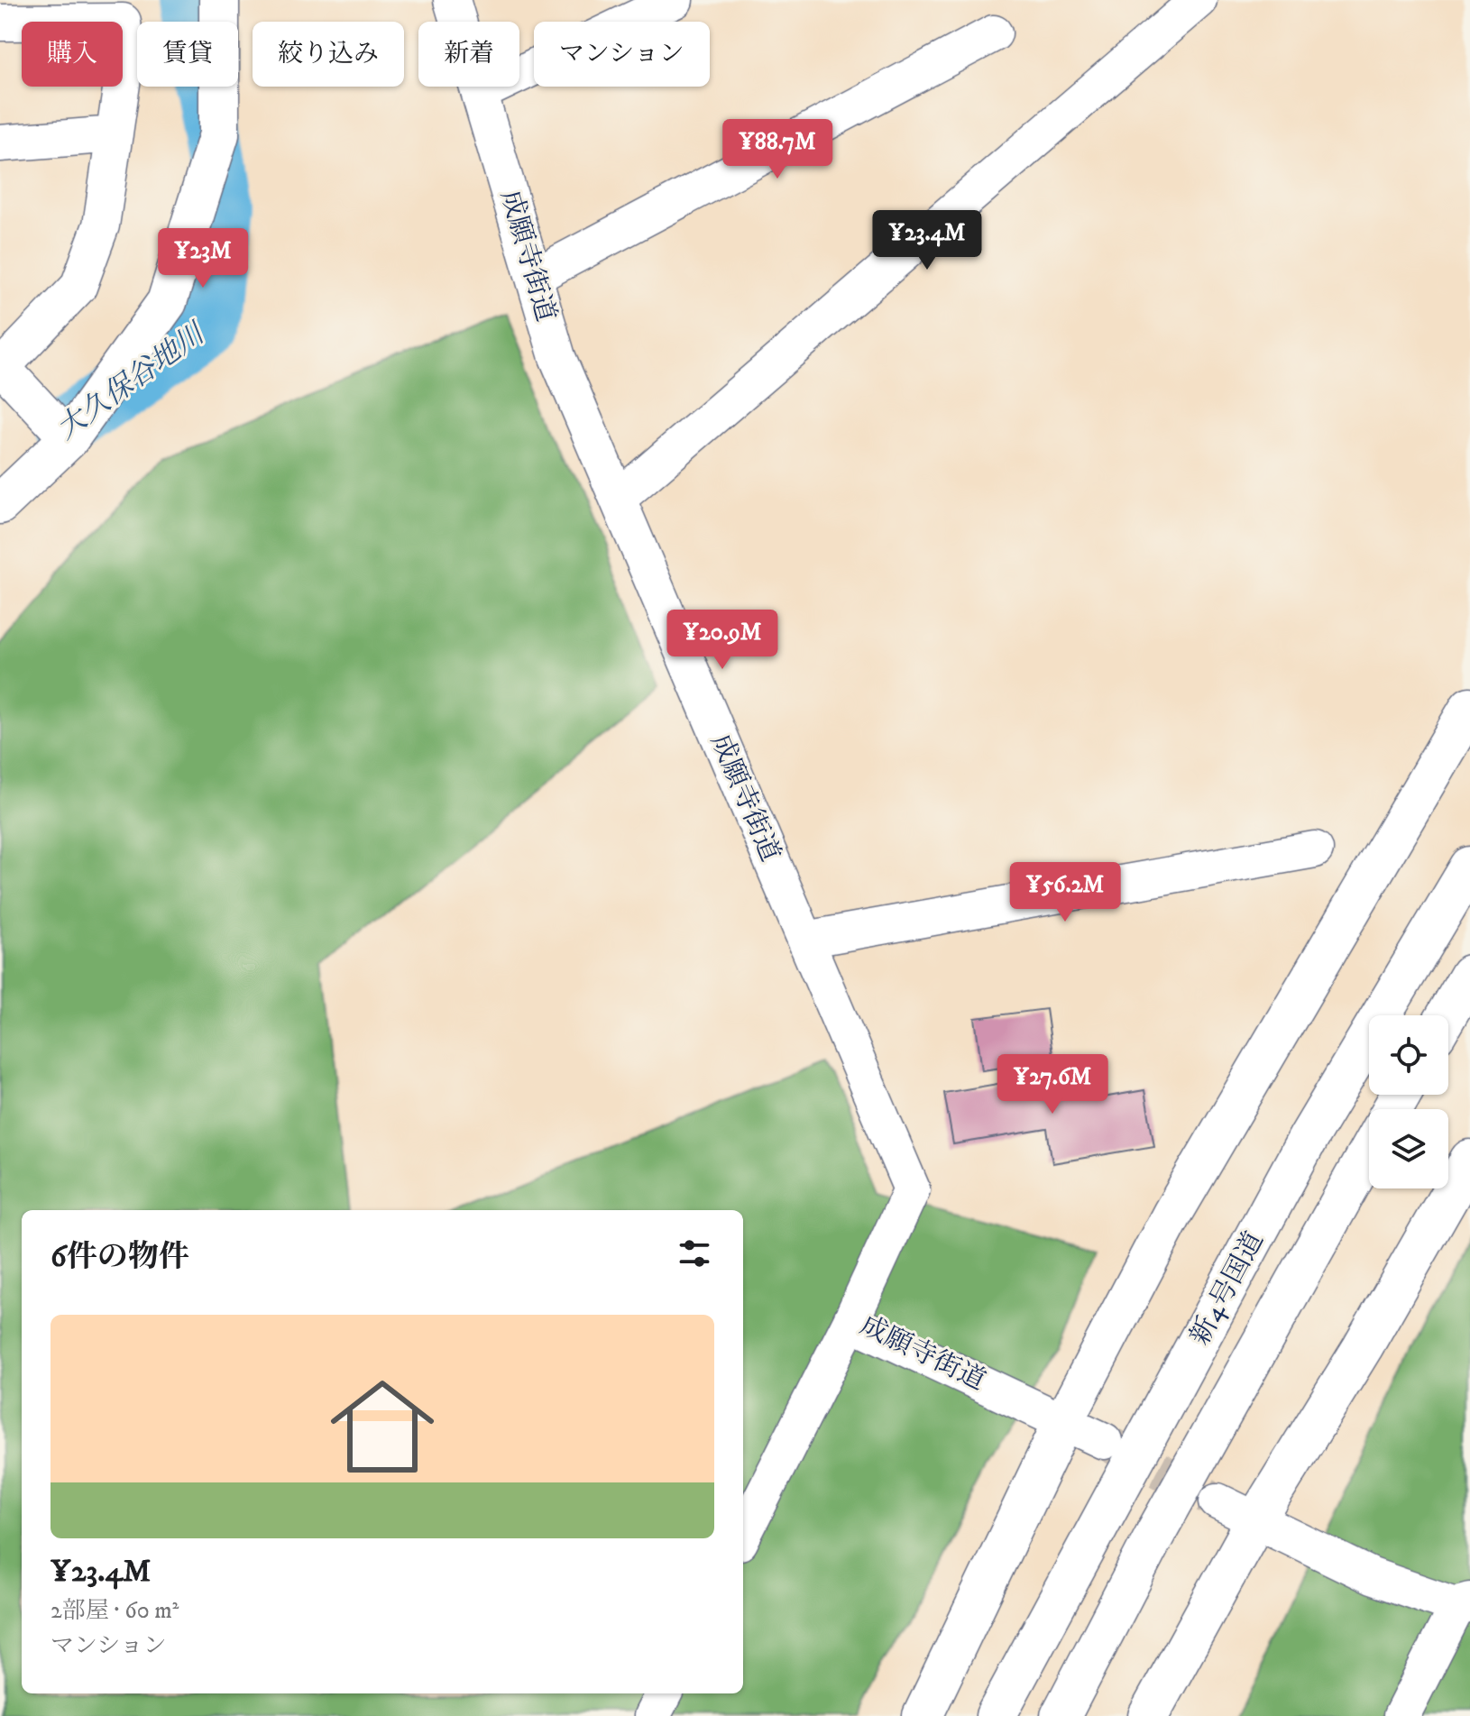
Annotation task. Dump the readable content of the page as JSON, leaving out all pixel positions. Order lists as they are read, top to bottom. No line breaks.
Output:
{"streets":{"main road":["新4号国道"],"street":["成願寺街道"]},"water":["大久保谷地川"],"page":{"chip":["購入","賃貸","絞り込み","新着","マンション"],"price":["¥88.7M","¥23.4M","¥23M","¥20.9M","¥56.2M","¥27.6M"],"heading":"6件の物件","list":[{"name":"¥23.4M","note":"2部屋 · 60 m² · マンション"}]}}
